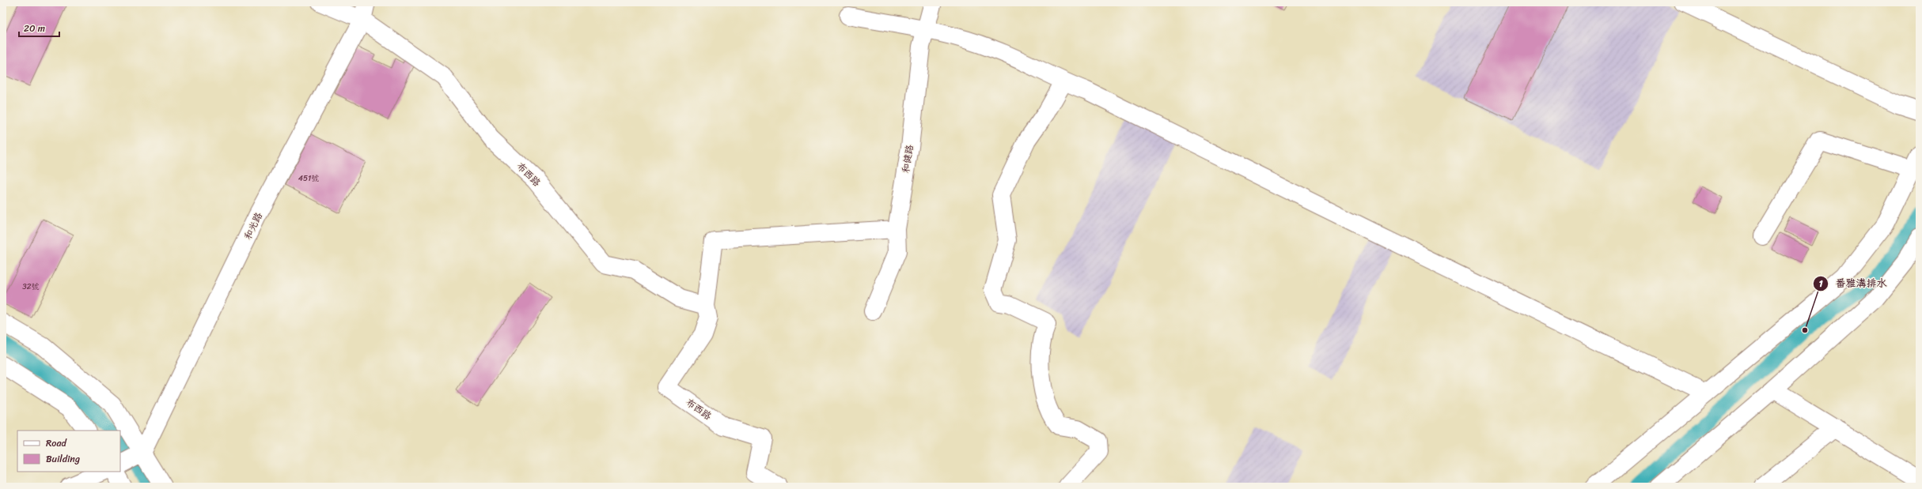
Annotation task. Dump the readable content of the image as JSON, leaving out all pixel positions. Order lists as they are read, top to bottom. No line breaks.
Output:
{"streets":{"street":["和健路","布西路","和光路"]},"crossings":[["和健路","布西路"],["布西路","和光路"]],"places":["番雅溝排水"],"house_numbers":["451號","32號"],"legend":["Road","Building"],"scale_bar":"20 m"}
